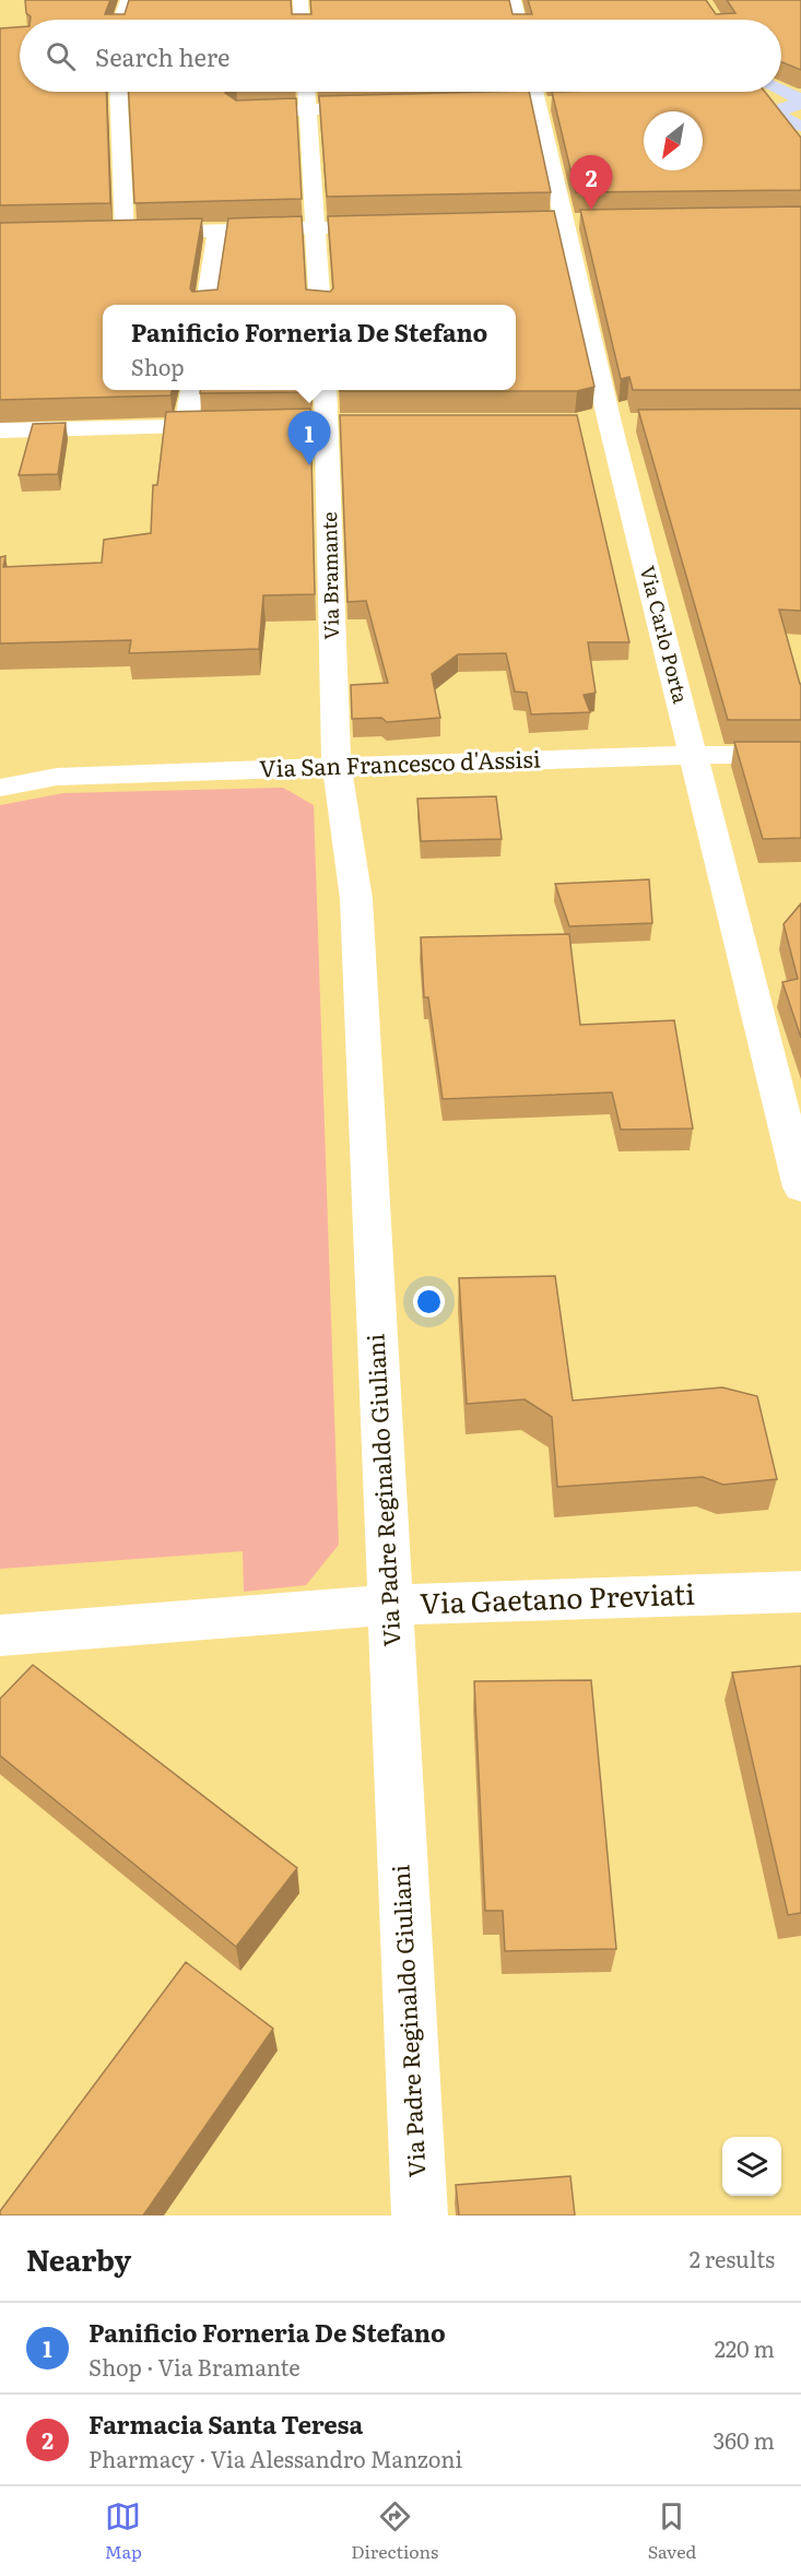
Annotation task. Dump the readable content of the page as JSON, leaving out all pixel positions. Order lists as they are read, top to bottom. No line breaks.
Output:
{"streets":{"street":["Via Bramante","Via Carlo Porta","Via San Francesco d'Assisi","Via Padre Reginaldo Giuliani","Via Gaetano Previati"]},"crossings":[["Via Bramante","Via San Francesco d'Assisi"],["Via Bramante","Via Padre Reginaldo Giuliani"],["Via Carlo Porta","Via San Francesco d'Assisi"],["Via San Francesco d'Assisi","Via Padre Reginaldo Giuliani"],["Via Padre Reginaldo Giuliani","Via Gaetano Previati"]],"north":"bottom left","page":{"search":"Search here","pins":["2","1"],"popup":["Panificio Forneria De Stefano","Shop"],"heading":["Nearby","2 results"],"list":[{"mark":"1","name":"Panificio Forneria De Stefano","note":"Shop · Via Bramante","value":"220 m"},{"mark":"2","name":"Farmacia Santa Teresa","note":"Pharmacy · Via Alessandro Manzoni","value":"360 m"}],"nav":["Map","Directions","Saved"]}}
